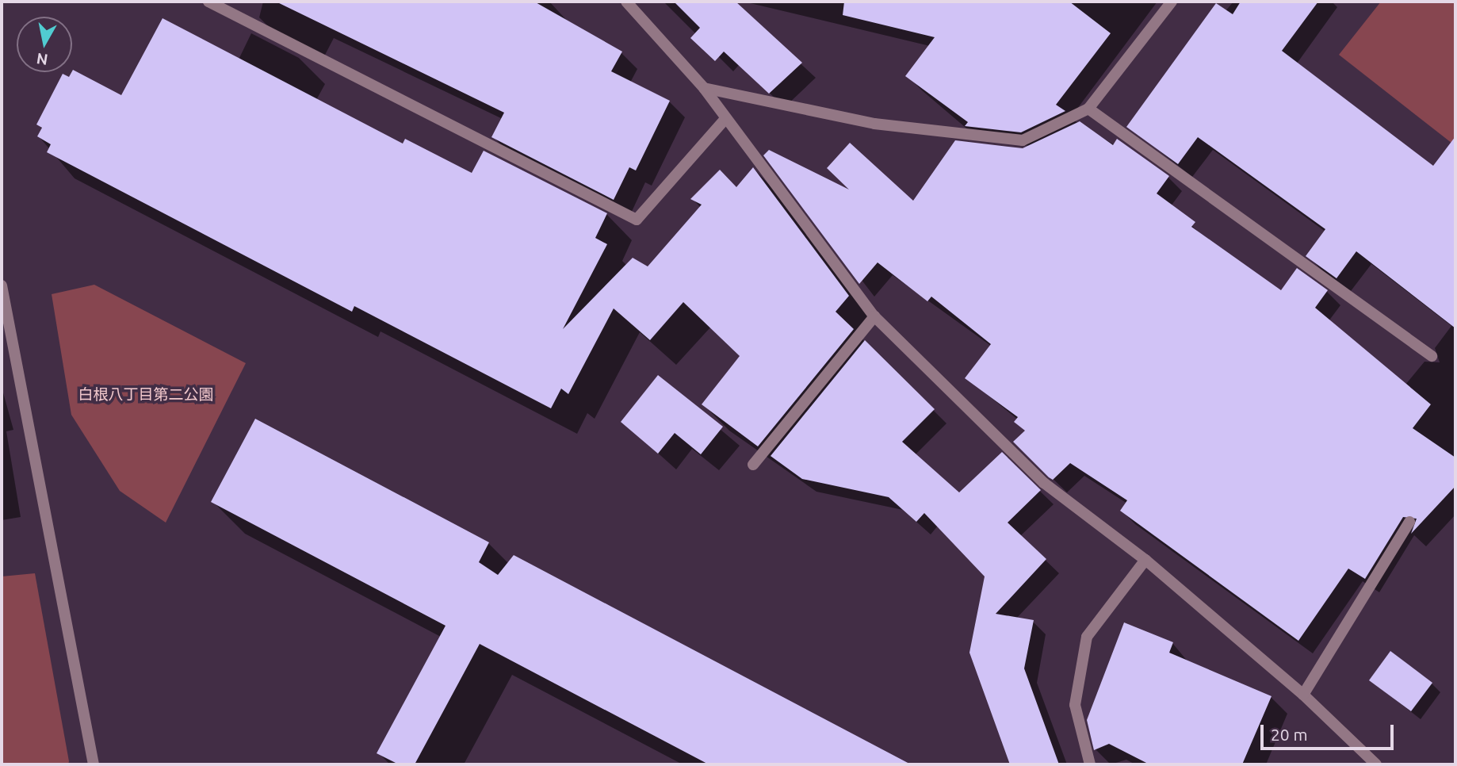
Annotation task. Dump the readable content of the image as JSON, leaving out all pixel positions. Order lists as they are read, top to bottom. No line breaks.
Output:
{"parks":["白根八丁目第二公園"],"scale_bar":"20 m","north":"bottom"}
